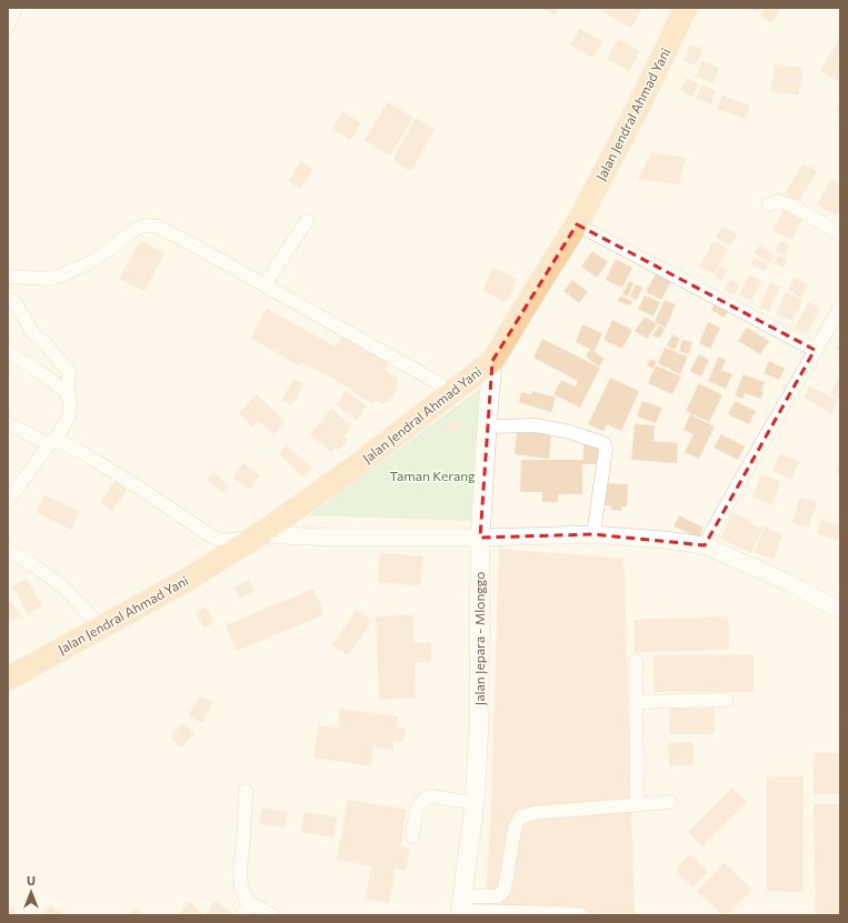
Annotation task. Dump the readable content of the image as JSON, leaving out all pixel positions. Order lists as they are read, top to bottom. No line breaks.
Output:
{"streets":{"highway":["Jalan Jendral Ahmad Yani"],"main road":["Jalan Jepara - Mlonggo"]},"crossings":[["Jalan Jendral Ahmad Yani","Jalan Jepara - Mlonggo"]],"parks":["Taman Kerang"],"north":"top"}
